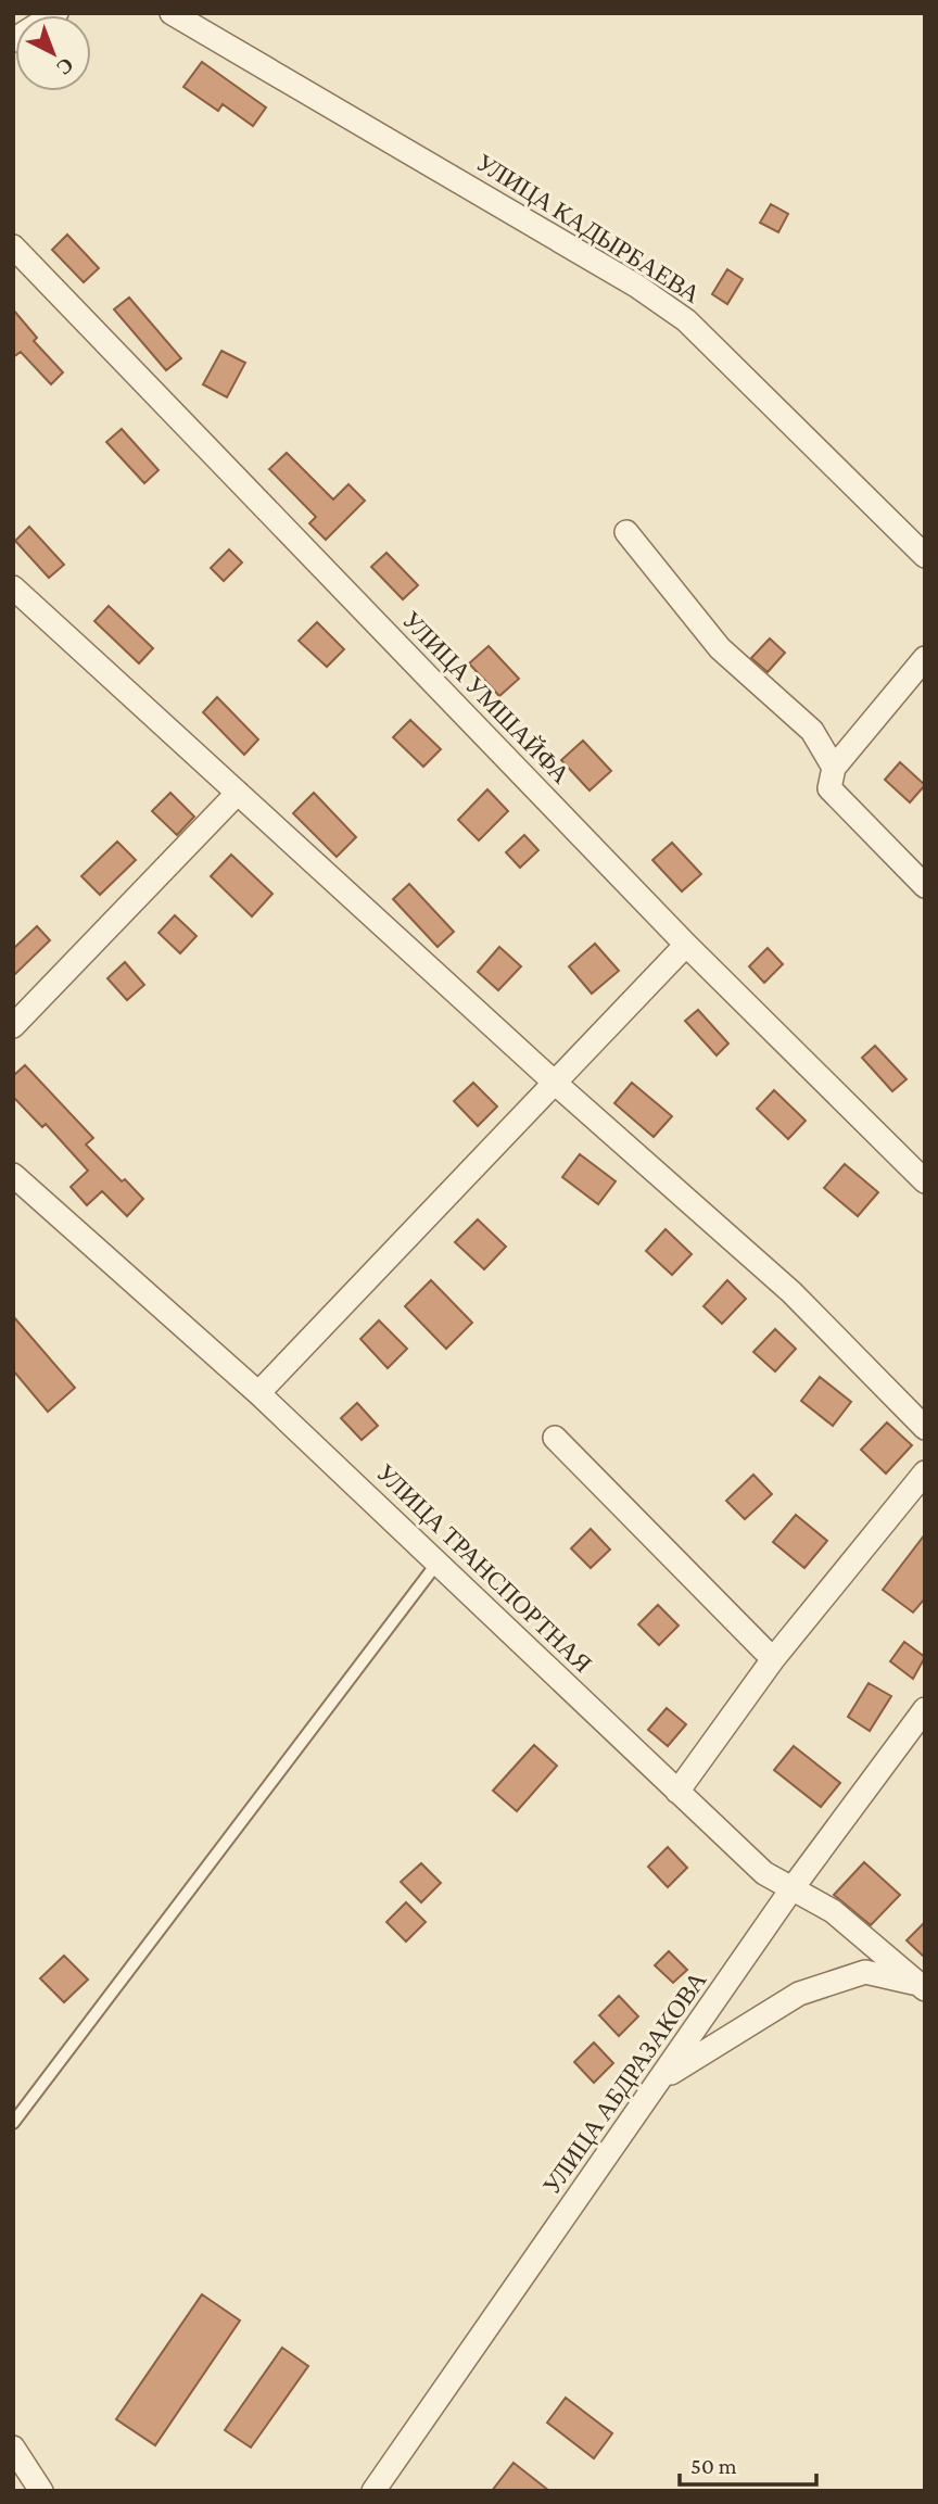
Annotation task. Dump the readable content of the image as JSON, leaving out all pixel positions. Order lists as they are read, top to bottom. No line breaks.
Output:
{"streets":{"street":["УЛИЦА КАДЫРБАЕВА","УЛИЦА УМШАЙФА","УЛИЦА ТРАНСПОРТНАЯ","УЛИЦА АБДРАЗАКОВА"]},"crossings":[["УЛИЦА ТРАНСПОРТНАЯ","УЛИЦА АБДРАЗАКОВА"]],"scale_bar":"50 m","north":"bottom right"}
